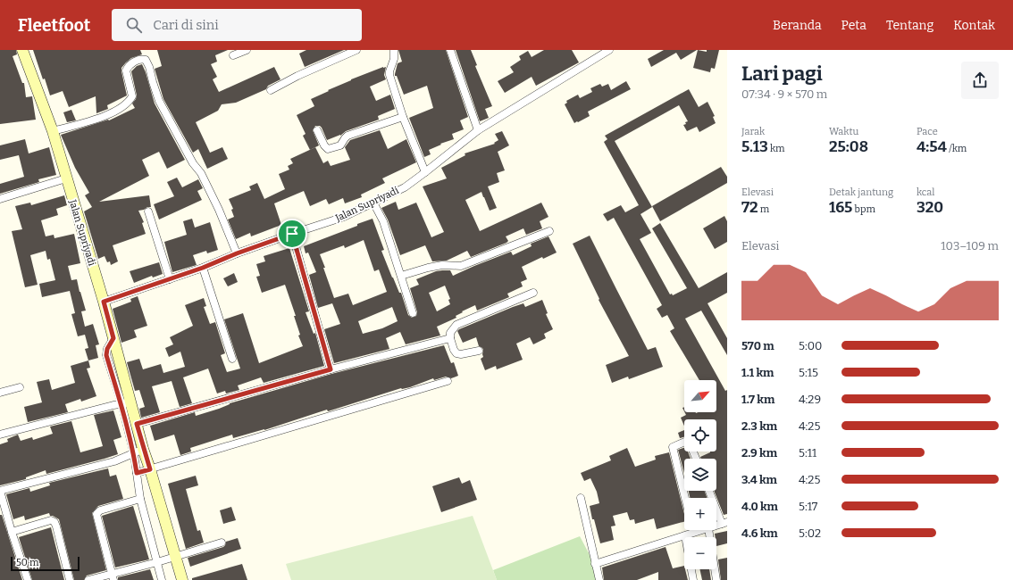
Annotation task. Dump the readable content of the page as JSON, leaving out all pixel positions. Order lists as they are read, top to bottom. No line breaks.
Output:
{"streets":{"main road":["Jalan Supriyadi"]},"scale_bar":"50 m","north":"top right","page":{"header":"Fleetfoot","search":"Cari di sini","nav":["Beranda","Peta","Tentang","Kontak"],"heading":["Lari pagi","07:34 · 9 × 570 m"],"stats":[["Jarak","5.13 km"],["Waktu","25:08"],["Pace","4:54 /km"],["Elevasi","72 m"],["Detak jantung","165 bpm"],["kcal","320"]],"chart":["Elevasi","103–109 m"],"list":[{"name":"570 m","note":"5:00"},{"name":"1.1 km","note":"5:15"},{"name":"1.7 km","note":"4:29"},{"name":"2.3 km","note":"4:25"},{"name":"2.9 km","note":"5:11"},{"name":"3.4 km","note":"4:25"},{"name":"4.0 km","note":"5:17"},{"name":"4.6 km","note":"5:02"}],"map_buttons":["+","−"],"scale":"50 m"}}
